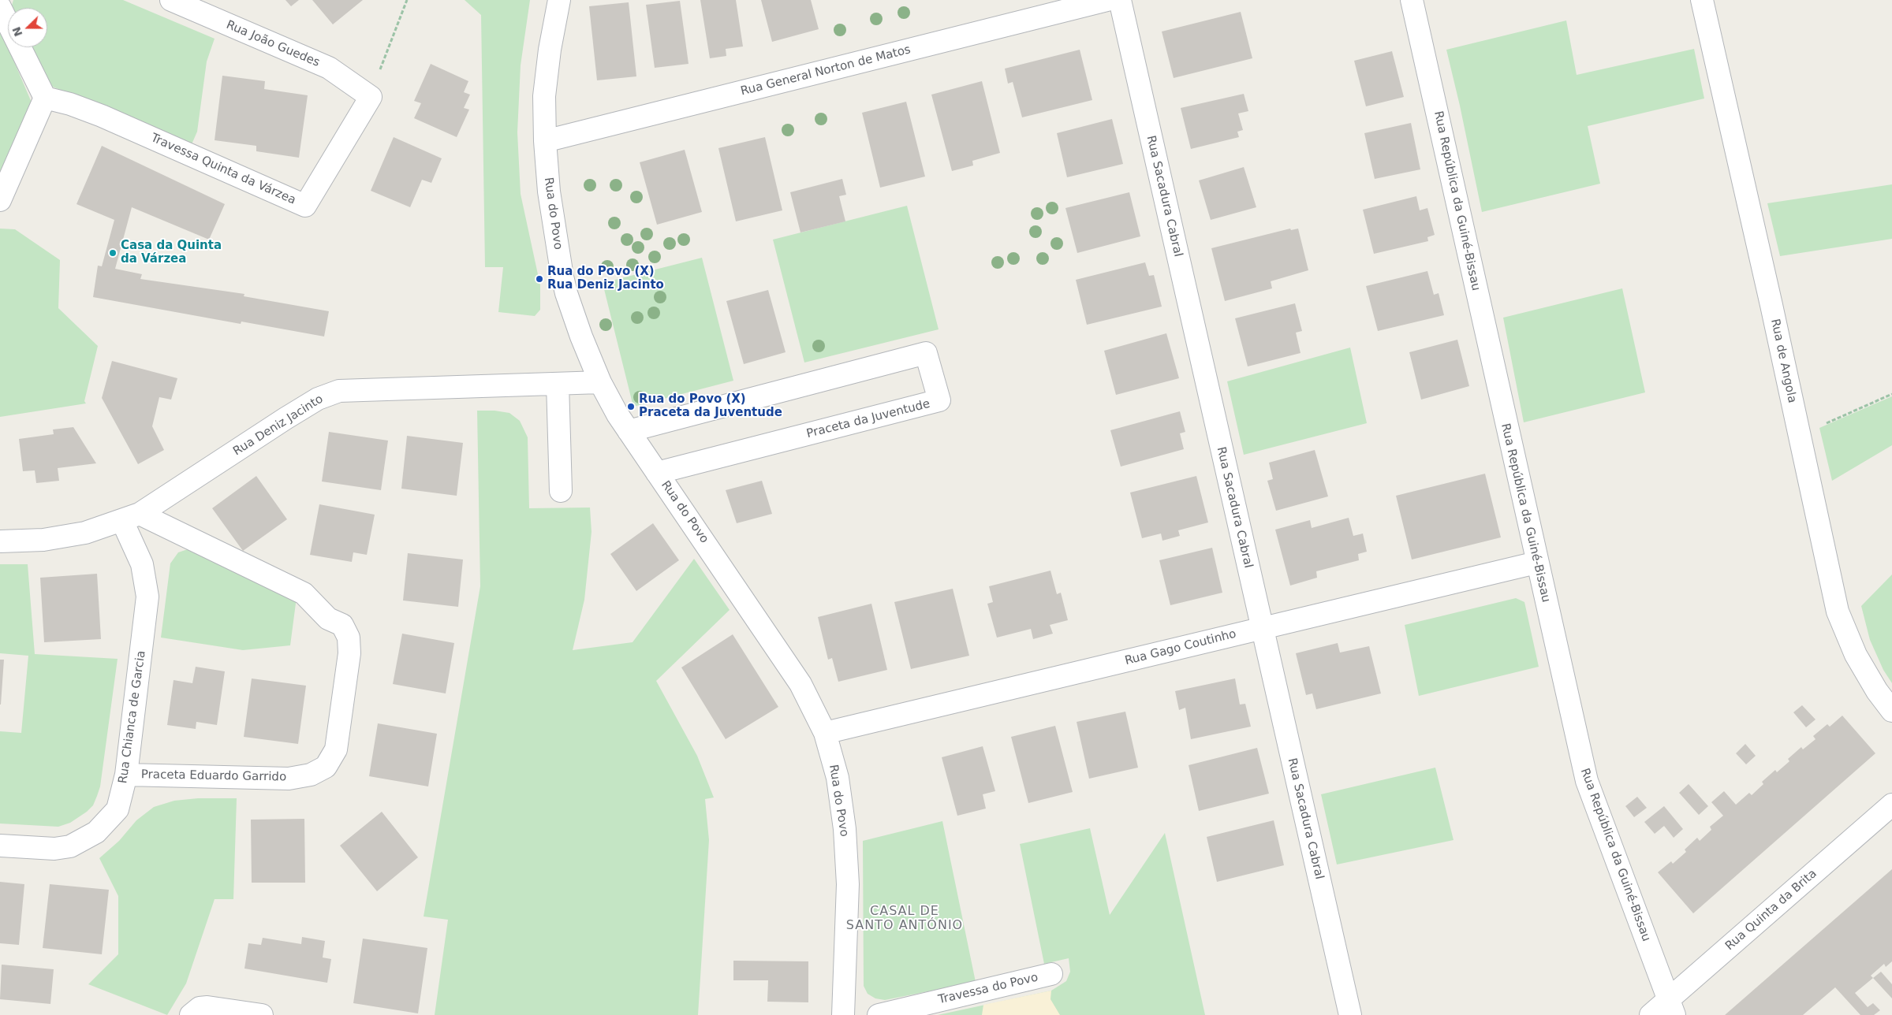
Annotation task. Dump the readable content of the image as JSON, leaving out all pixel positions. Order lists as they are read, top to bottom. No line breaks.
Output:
{"streets":{"street":["Rua João Guedes","Rua General Norton de Matos","Travessa Quinta da Várzea","Rua Sacadura Cabral","Rua República da Guiné-Bissau","Rua do Povo","Rua de Angola","Praceta da Juventude","Rua Deniz Jacinto","Rua Gago Coutinho","Rua Chianca de Garcia","Praceta Eduardo Garrido","Rua Quinta da Brita","Travessa do Povo"]},"crossings":[["Rua João Guedes","Travessa Quinta da Várzea"],["Rua General Norton de Matos","Rua do Povo"],["Rua Sacadura Cabral","Rua Gago Coutinho"],["Rua República da Guiné-Bissau","Rua Gago Coutinho"],["Rua República da Guiné-Bissau","Rua Quinta da Brita"],["Rua do Povo","Praceta da Juventude"],["Rua do Povo","Rua Deniz Jacinto"],["Rua do Povo","Rua Gago Coutinho"],["Rua Deniz Jacinto","Rua Chianca de Garcia"],["Rua Deniz Jacinto","Praceta Eduardo Garrido"],["Rua Chianca de Garcia","Praceta Eduardo Garrido"]],"districts":["CASAL DE SANTO ANTÓNIO"],"places":["Casa da Quinta da Várzea","Rua do Povo (X) Rua Deniz Jacinto","Rua do Povo (X) Praceta da Juventude"],"north":"left"}
